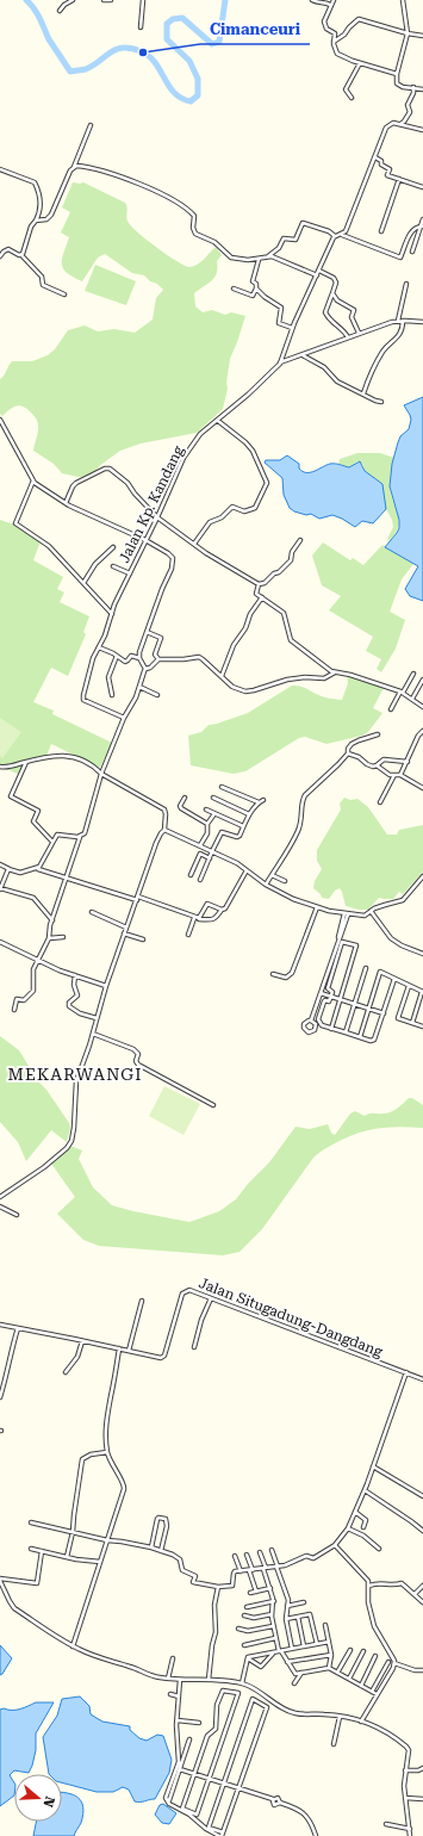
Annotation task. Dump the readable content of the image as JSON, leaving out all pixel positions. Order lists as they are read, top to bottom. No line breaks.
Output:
{"streets":{"street":["Jalan Kp. Kandang","Jalan Situgadung-Dangdang"]},"districts":["MEKARWANGI"],"places":["Cimanceuri"],"north":"right"}
